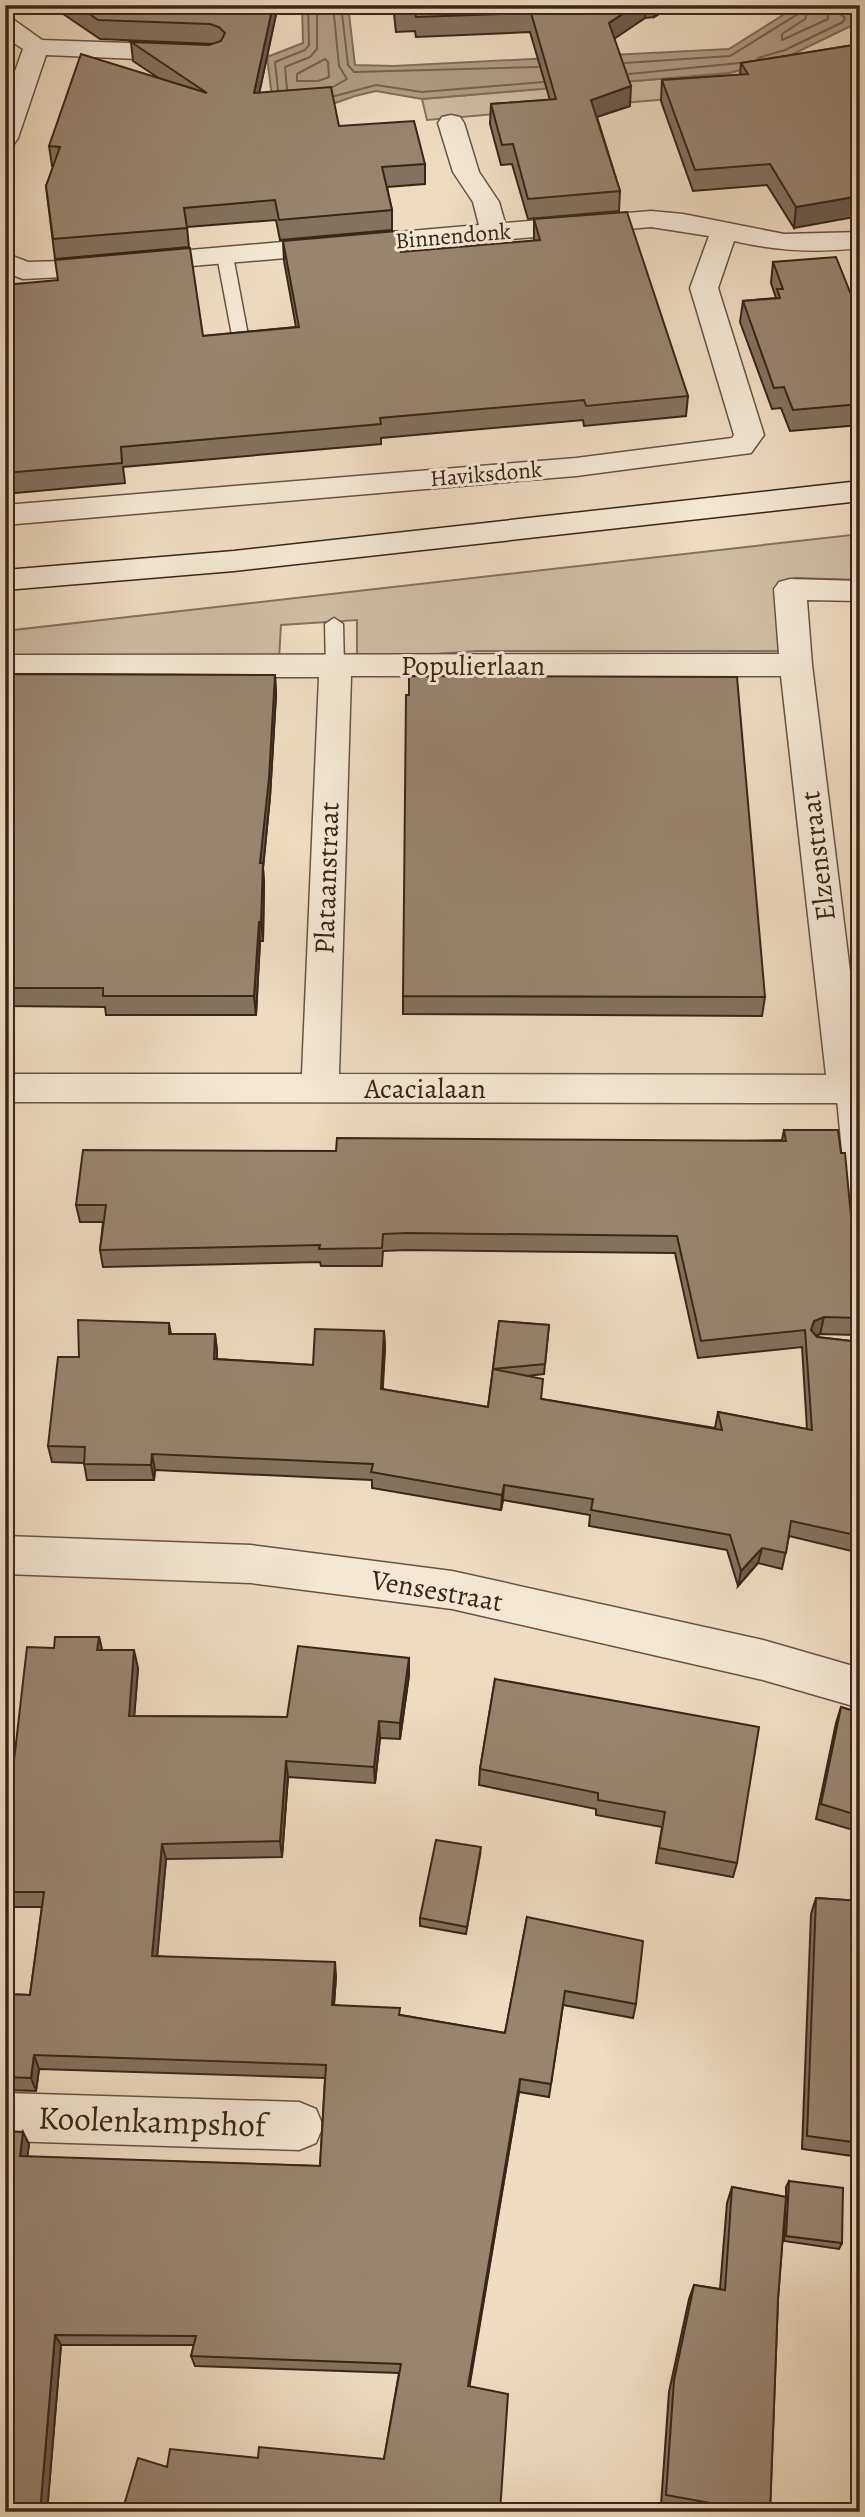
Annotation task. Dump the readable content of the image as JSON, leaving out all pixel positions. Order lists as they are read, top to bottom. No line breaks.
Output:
{"streets":{"street":["Binnendonk","Haviksdonk","Populierlaan","Elzenstraat","Plataanstraat","Acacialaan","Vensestraat","Koolenkampshof"]},"crossings":[["Binnendonk","Haviksdonk"],["Populierlaan","Elzenstraat"],["Populierlaan","Plataanstraat"],["Elzenstraat","Acacialaan"],["Plataanstraat","Acacialaan"]]}
